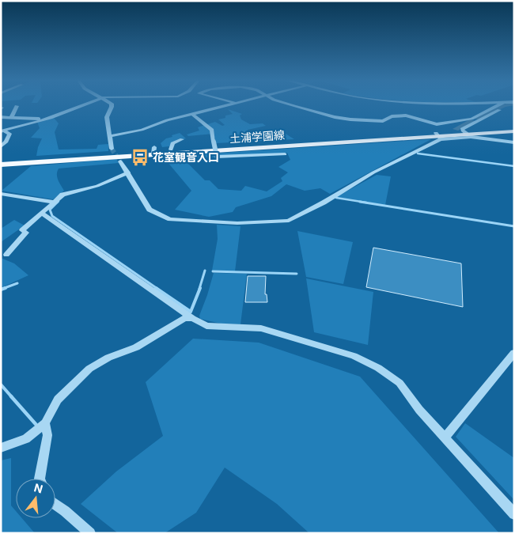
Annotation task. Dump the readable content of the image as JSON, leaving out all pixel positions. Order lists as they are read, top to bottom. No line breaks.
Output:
{"streets":{"main road":["土浦学園線"]},"places":{"bus stop":["花室観音入口"]},"north":"top"}
